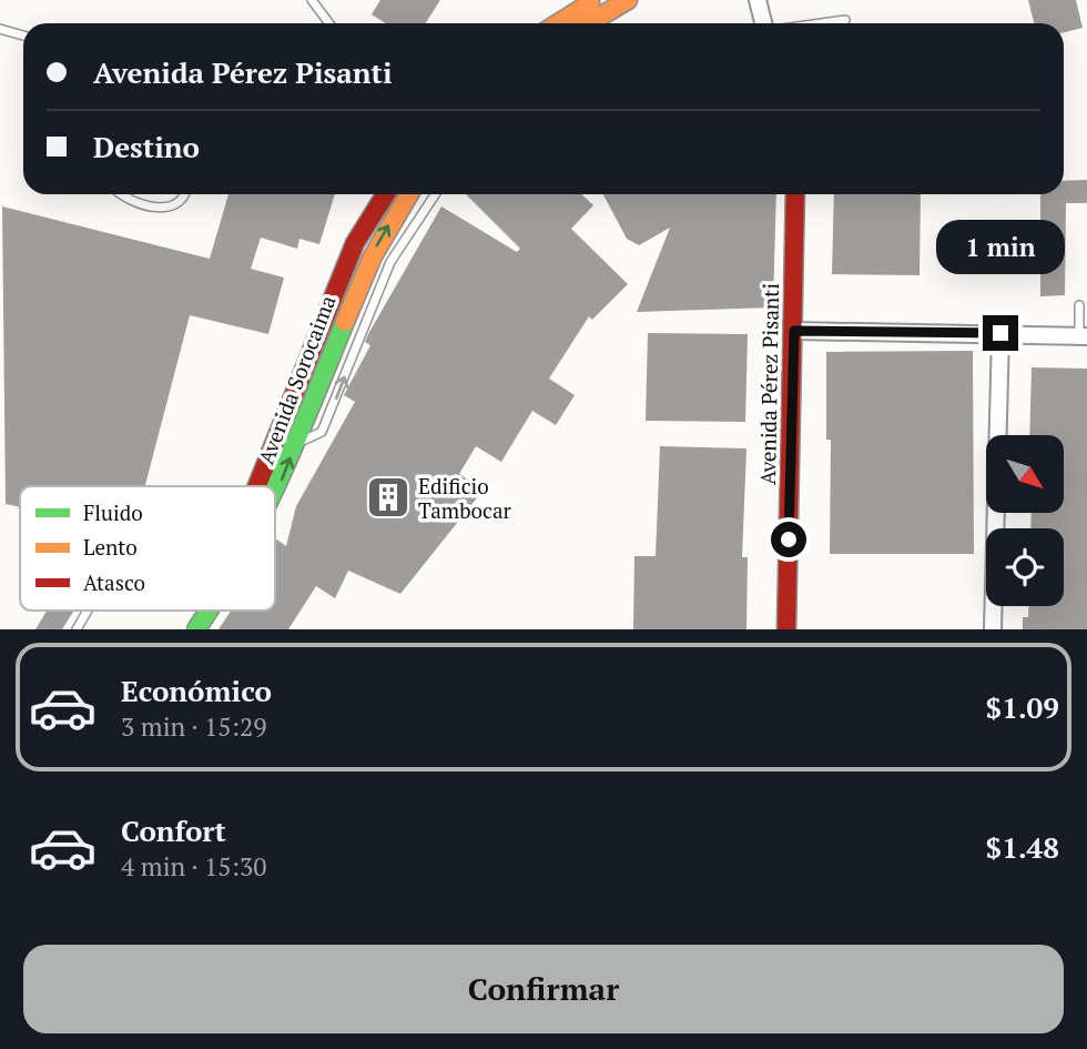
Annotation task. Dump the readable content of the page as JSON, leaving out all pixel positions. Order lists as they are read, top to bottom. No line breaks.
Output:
{"streets":{"main road":["Avenida Sorocaima","Avenida Pérez Pisanti"]},"places":{"building":["Edificio Tambocar"]},"legend":["Fluido","Lento","Atasco"],"north":"bottom right","page":{"banner":["Avenida Pérez Pisanti","Destino"],"bubble":"1 min","list":[{"name":"Económico","note":"3 min · 15:29","value":"$1.09"},{"name":"Confort","note":"4 min · 15:30","value":"$1.48"}],"buttons":"Confirmar"}}
